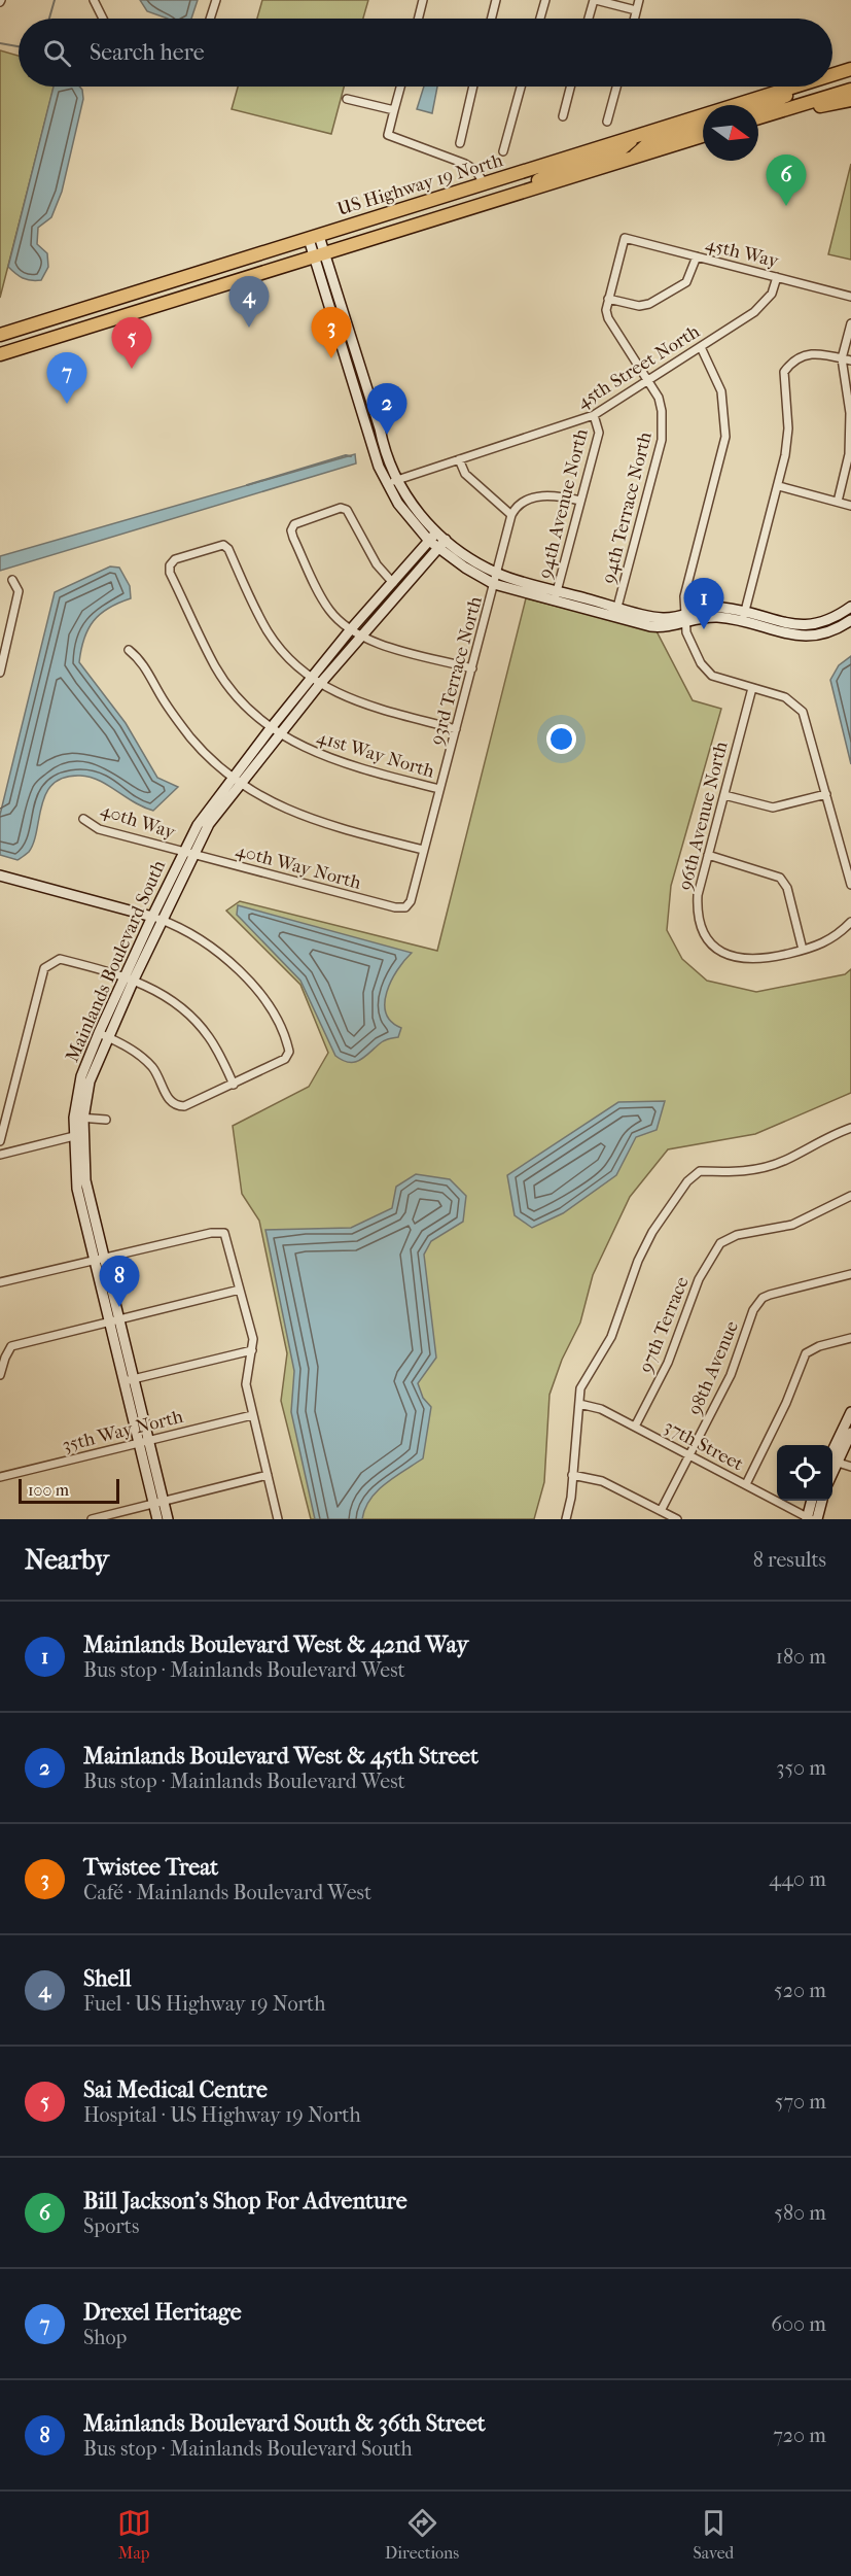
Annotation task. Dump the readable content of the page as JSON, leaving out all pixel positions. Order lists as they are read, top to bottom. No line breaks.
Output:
{"streets":{"highway":["US Highway 19 North"],"street":["45th Way","45th Street North","94th Avenue North","94th Terrace North","93rd Terrace North","41st Way North","96th Avenue North","40th Way","40th Way North","Mainlands Boulevard South","97th Terrace","98th Avenue","35th Way North","37th Street"]},"crossings":[["45th Way","45th Street North"],["45th Way","94th Terrace North"],["45th Street North","94th Avenue North"],["45th Street North","94th Terrace North"],["93rd Terrace North","41st Way North"],["93rd Terrace North","40th Way North"],["41st Way North","Mainlands Boulevard South"],["40th Way","40th Way North"],["40th Way","Mainlands Boulevard South"],["40th Way North","Mainlands Boulevard South"],["Mainlands Boulevard South","35th Way North"],["97th Terrace","37th Street"],["98th Avenue","37th Street"]],"scale_bar":"100 m","north":"right","page":{"search":"Search here","pins":["6","4","3","5","7","2","1","8"],"scale":"100 m","heading":["Nearby","8 results"],"list":[{"mark":"1","name":"Mainlands Boulevard West & 42nd Way","note":"Bus stop · Mainlands Boulevard West","value":"180 m"},{"mark":"2","name":"Mainlands Boulevard West & 45th Street","note":"Bus stop · Mainlands Boulevard West","value":"350 m"},{"mark":"3","name":"Twistee Treat","note":"Café · Mainlands Boulevard West","value":"440 m"},{"mark":"4","name":"Shell","note":"Fuel · US Highway 19 North","value":"520 m"},{"mark":"5","name":"Sai Medical Centre","note":"Hospital · US Highway 19 North","value":"570 m"},{"mark":"6","name":"Bill Jackson's Shop For Adventure","note":"Sports","value":"580 m"},{"mark":"7","name":"Drexel Heritage","note":"Shop","value":"600 m"},{"mark":"8","name":"Mainlands Boulevard South & 36th Street","note":"Bus stop · Mainlands Boulevard South","value":"720 m"}],"nav":["Map","Directions","Saved"]}}
